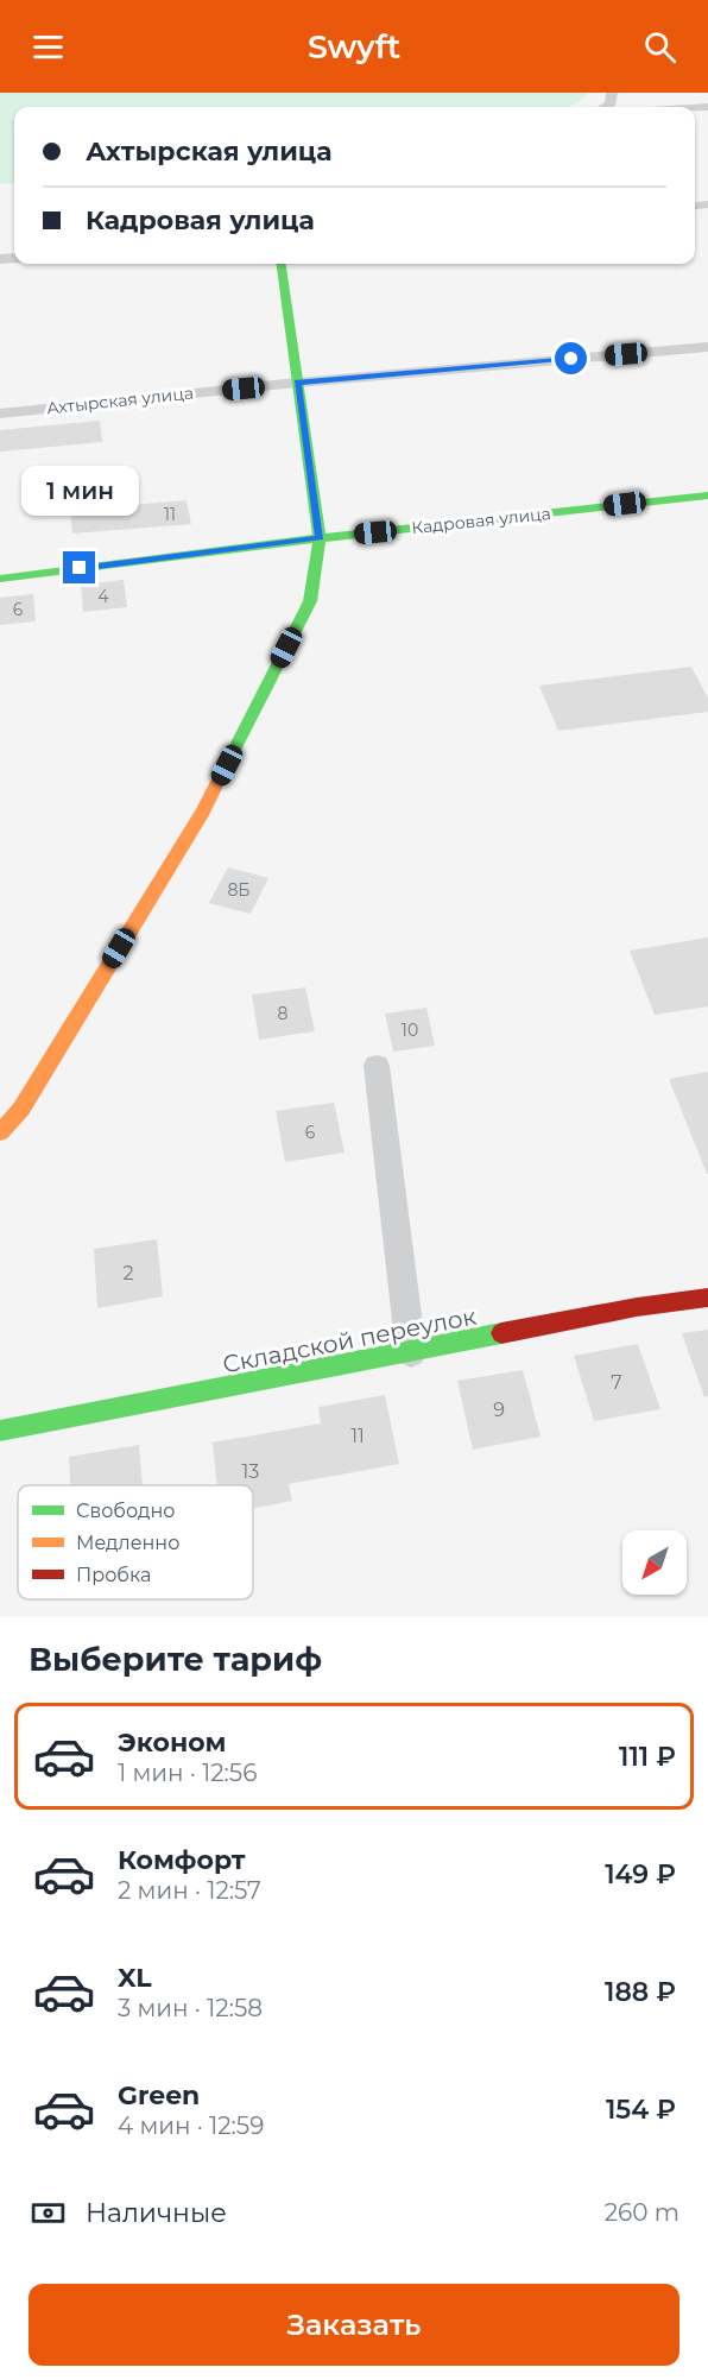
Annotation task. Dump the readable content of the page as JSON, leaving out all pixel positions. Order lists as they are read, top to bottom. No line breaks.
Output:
{"streets":{"street":["Ахтырская улица","Кадровая улица","Складской переулок"]},"house_numbers":["11","4","6","8Б","8","10","6","2","7","9","11","13"],"legend":["Свободно","Медленно","Пробка"],"north":"bottom left","page":{"header":"Swyft","banner":["Ахтырская улица","Кадровая улица"],"bubble":"1 мин","heading":"Выберите тариф","list":[{"name":"Эконом","note":"1 мин · 12:56","value":"111 ₽"},{"name":"Комфорт","note":"2 мин · 12:57","value":"149 ₽"},{"name":"XL","note":"3 мин · 12:58","value":"188 ₽"},{"name":"Green","note":"4 мин · 12:59","value":"154 ₽"}],"pay":["Наличные","260 m"],"buttons":"Заказать"}}
